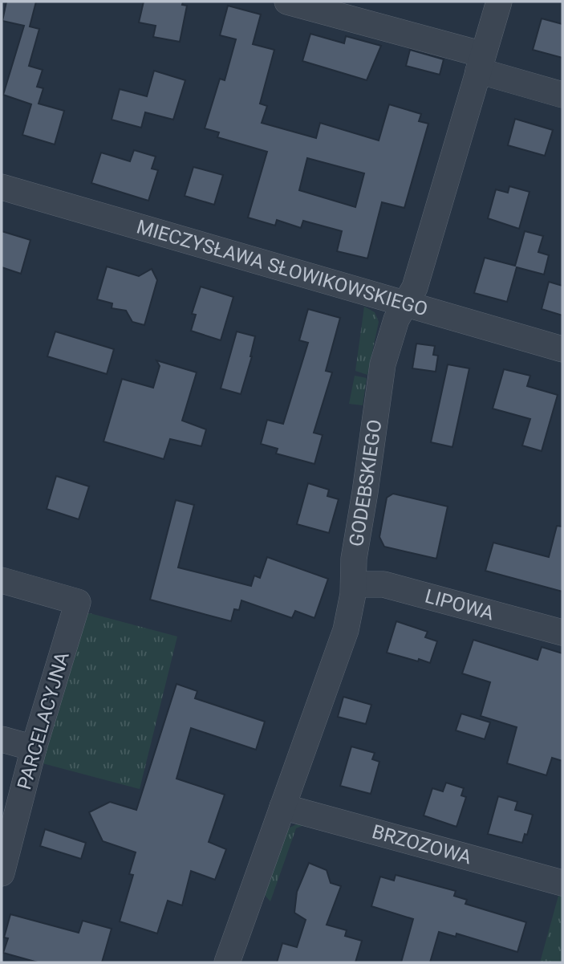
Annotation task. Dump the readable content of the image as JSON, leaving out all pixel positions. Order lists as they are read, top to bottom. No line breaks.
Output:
{"streets":{"street":["MIECZYSŁAWA SŁOWIKOWSKIEGO","GODEBSKIEGO","LIPOWA","PARCELACYJNA","BRZOZOWA"]},"crossings":[["MIECZYSŁAWA SŁOWIKOWSKIEGO","GODEBSKIEGO"],["GODEBSKIEGO","LIPOWA"],["GODEBSKIEGO","BRZOZOWA"]]}
